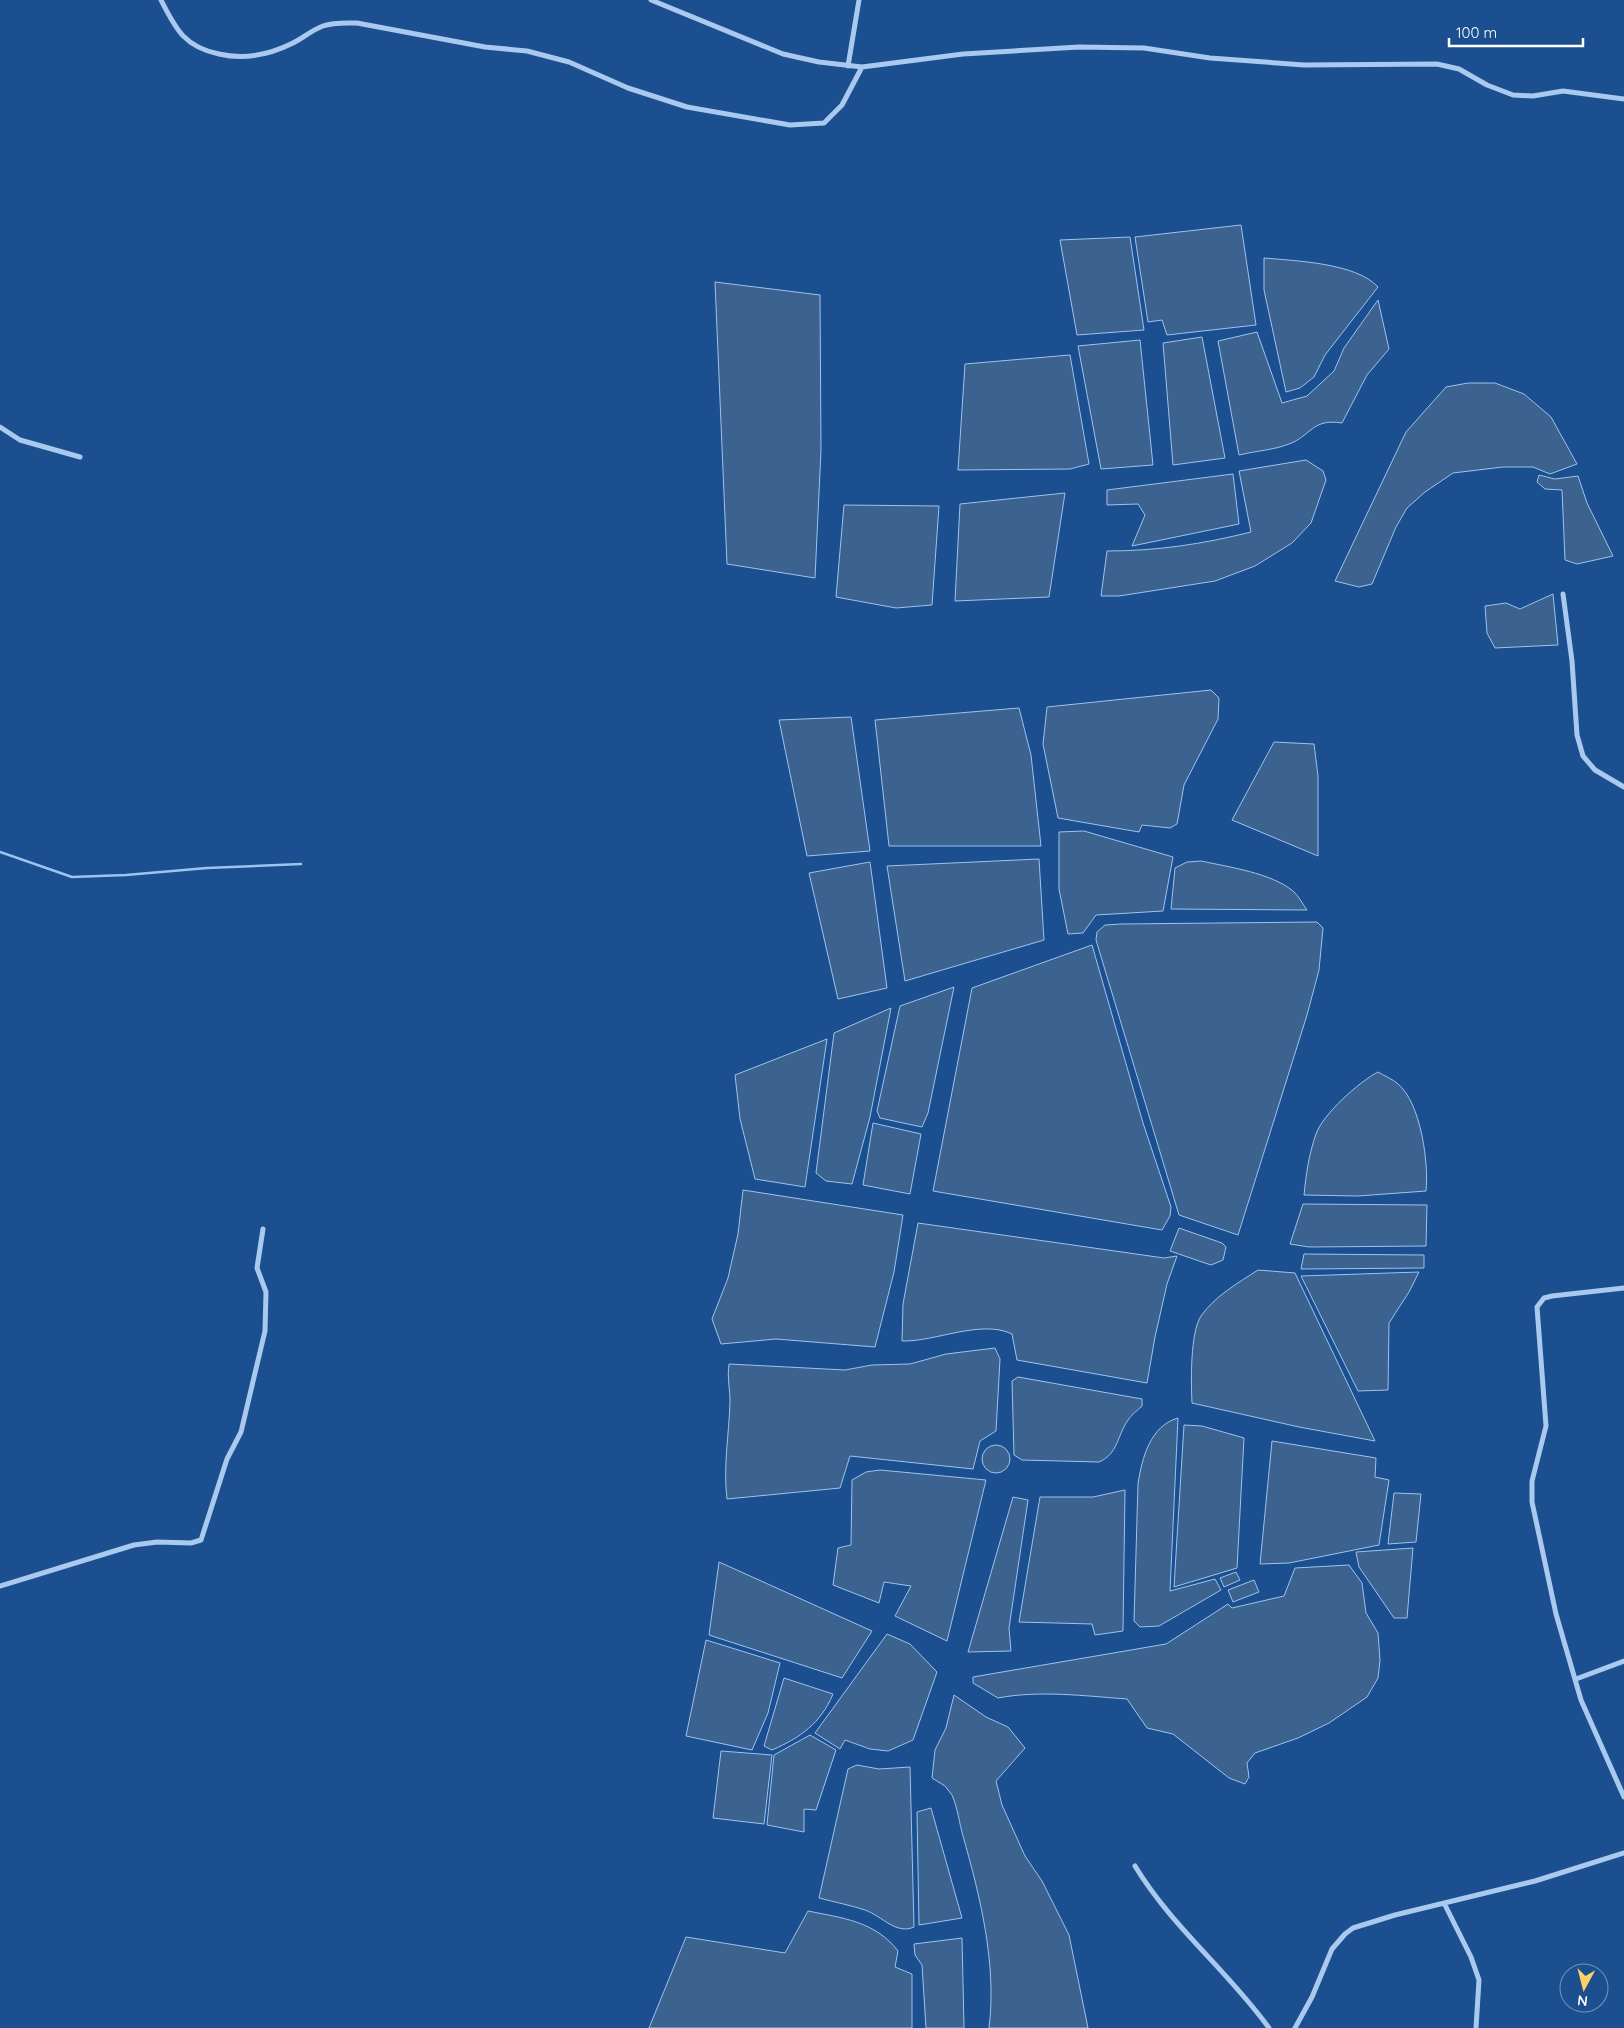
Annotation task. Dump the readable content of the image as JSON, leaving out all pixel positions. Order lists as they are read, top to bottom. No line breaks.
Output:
{"scale_bar":"100 m","north":"bottom"}
